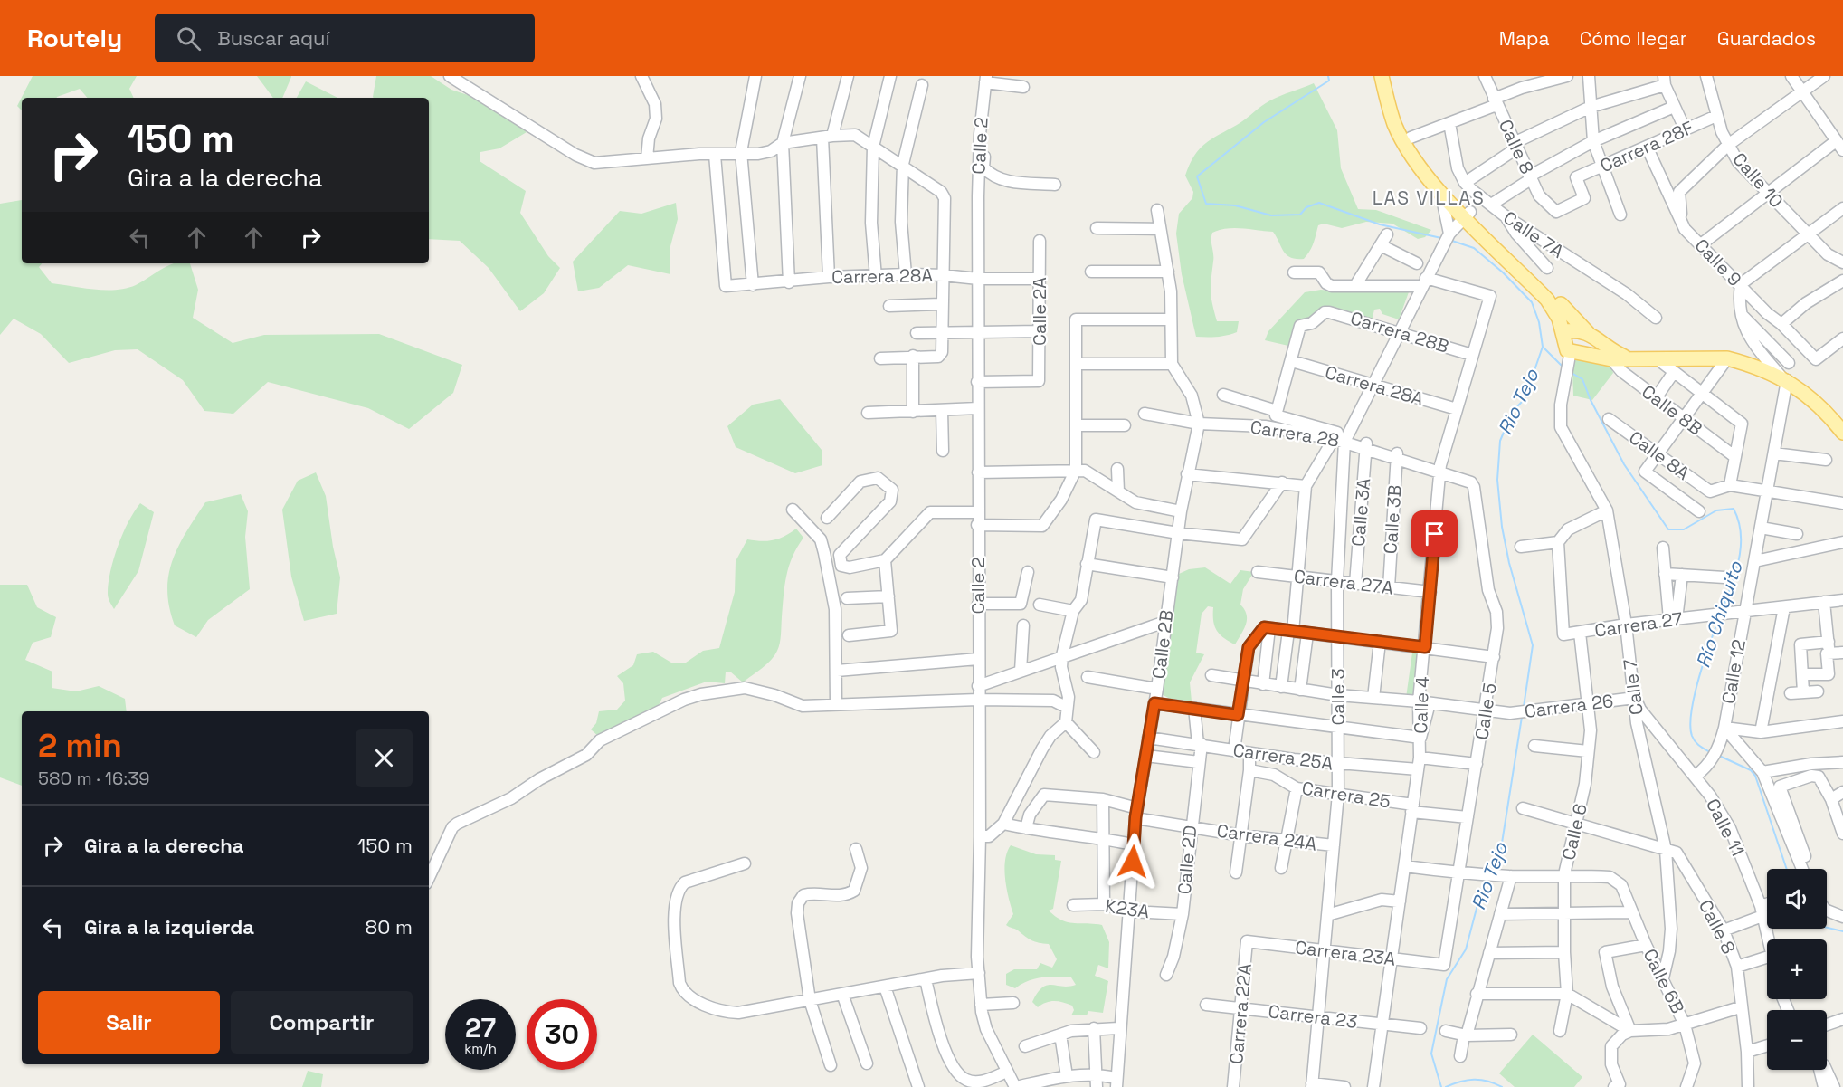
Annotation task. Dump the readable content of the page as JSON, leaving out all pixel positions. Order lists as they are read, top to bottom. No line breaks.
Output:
{"streets":{"street":["Calle 2","Calle 8","Carrera 28F","Calle 10","Calle 7A","Calle 9","Carrera 28A","Calle 2A","Carrera 28B","Calle 8B","Carrera 28","Calle 8A","Calle 3A","Calle 3B","Carrera 27A","Carrera 27","Calle 2B","Calle 12","Calle 7","Calle 3","Calle 4","Carrera 26","Calle 5","Carrera 25A","Carrera 25","Calle 11","Calle 6","Carrera 24A","Calle 2D","K23A","Carrera 23A","Calle 6B","Carrera 22A","Carrera 23"]},"crossings":[["Calle 2","Carrera 28A"],["Calle 2","Calle 2A"],["Calle 8","Carrera 28F"],["Calle 8","Calle 7"],["Carrera 28F","Calle 10"],["Carrera 28F","Calle 9"],["Carrera 28A","Calle 2A"],["Carrera 28A","Carrera 28B"],["Carrera 28A","Calle 3"],["Carrera 28A","Calle 4"],["Carrera 28B","Calle 3"],["Carrera 28B","Calle 4"],["Carrera 28","Calle 3A"],["Carrera 28","Calle 3B"],["Carrera 28","Calle 2B"],["Carrera 28","Calle 3"],["Carrera 28","Calle 4"],["Carrera 28","Calle 5"],["Calle 3A","Carrera 27A"],["Calle 3B","Carrera 27A"],["Carrera 27A","Calle 3"],["Carrera 27A","Calle 4"],["Carrera 27","Calle 12"],["Carrera 27","Calle 7"],["Carrera 27","Calle 6"],["Calle 2B","Carrera 25A"],["Calle 2B","Carrera 24A"],["Calle 2B","K23A"],["Calle 7","Carrera 26"],["Calle 7","Calle 11"],["Calle 7","Calle 6B"],["Calle 3","Calle 4"],["Calle 3","Carrera 26"],["Calle 3","Carrera 25A"],["Calle 3","Carrera 25"],["Calle 3","Carrera 24A"],["Calle 3","Carrera 23A"],["Calle 3","Carrera 23"],["Calle 4","Carrera 26"],["Calle 4","Calle 5"],["Calle 4","Carrera 25A"],["Calle 4","Carrera 25"],["Calle 4","Carrera 23A"],["Calle 4","Carrera 23"],["Carrera 26","Calle 5"],["Carrera 26","Calle 11"],["Carrera 26","Calle 6"],["Calle 5","Carrera 25"],["Calle 5","Carrera 23A"],["Carrera 25A","Calle 2D"],["Calle 6","Calle 6B"],["Carrera 24A","Calle 2D"],["Calle 2D","K23A"],["Carrera 23A","Carrera 22A"],["Carrera 22A","Carrera 23"]],"districts":["LAS VILLAS"],"water":["Rio Tejo","Río Chiquito"],"page":{"header":"Routely","search":"Buscar aquí","nav":["Mapa","Cómo llegar","Guardados"],"turn":["150 m","Gira a la derecha"],"heading":["2 min","580 m · 16:39"],"list":[{"name":"Gira a la derecha","value":"150 m"},{"name":"Gira a la izquierda","value":"80 m"}],"map_buttons":["+","−"],"buttons":["Salir","Compartir"],"speed":"27 km/h","limit":"30"}}
